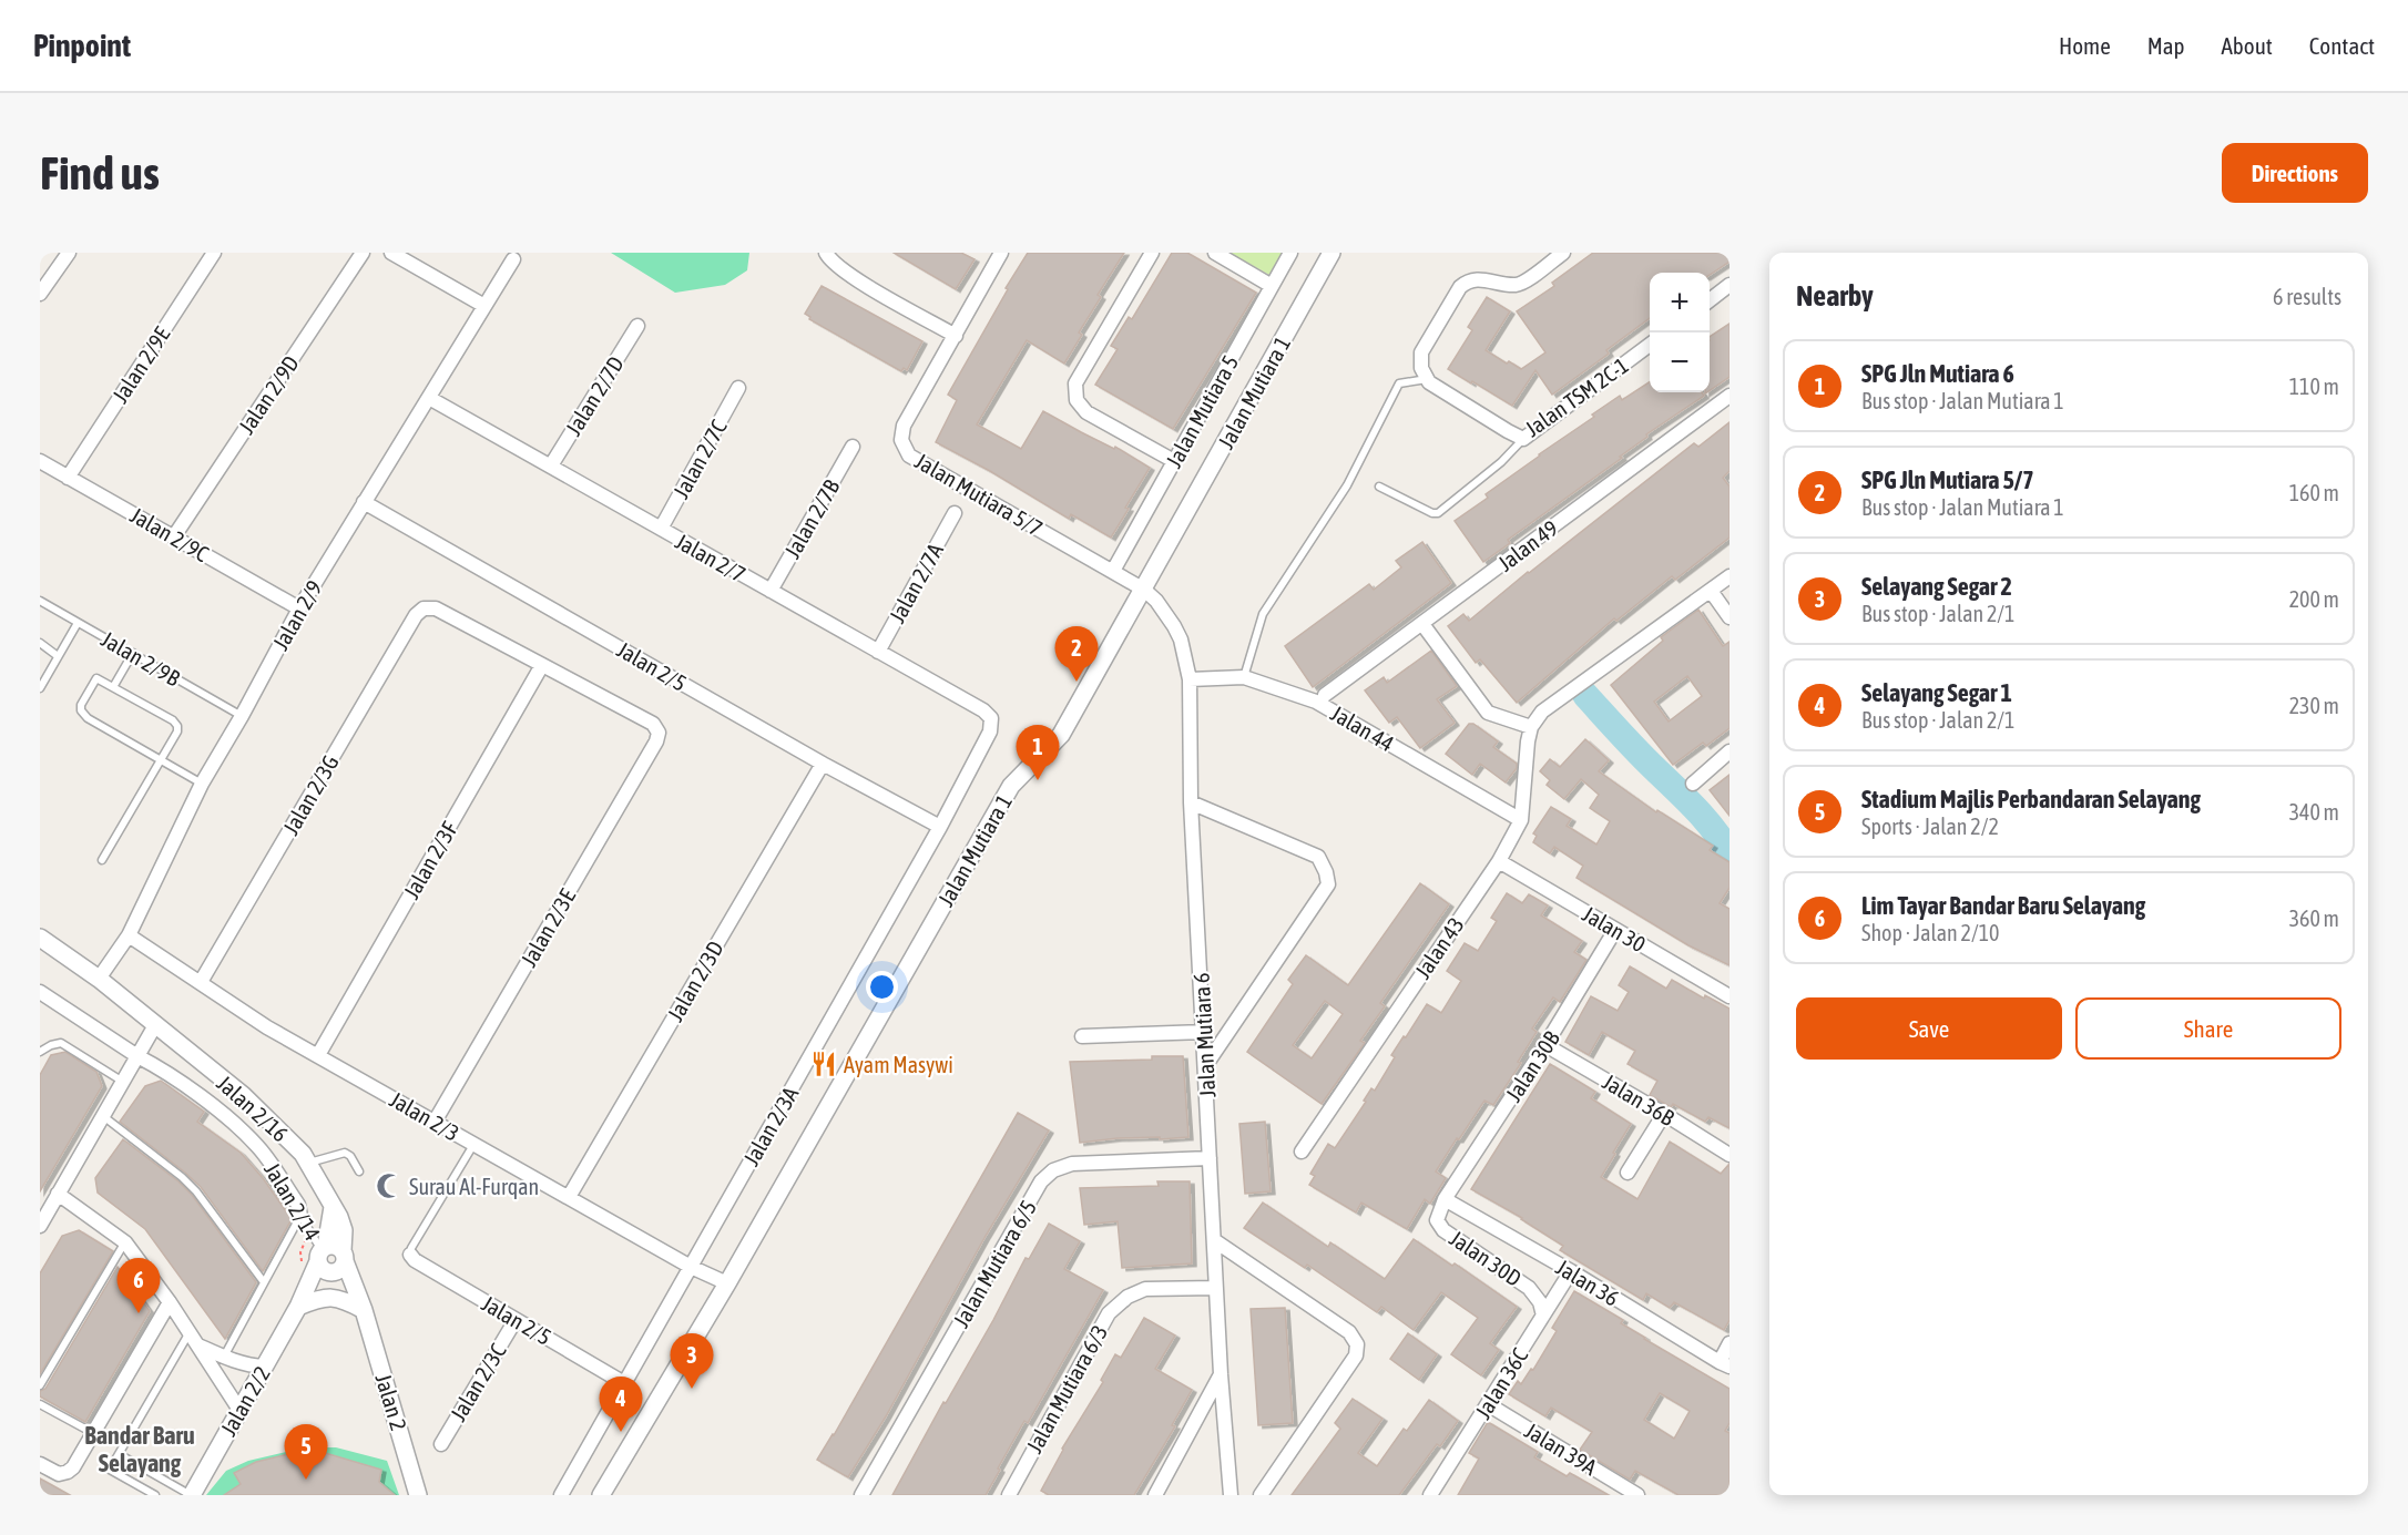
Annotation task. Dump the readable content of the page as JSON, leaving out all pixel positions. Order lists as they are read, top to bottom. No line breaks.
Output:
{"streets":{"street":["Jalan 2/9E","Jalan Mutiara 1","Jalan 2/9D","Jalan 2/7D","Jalan TSM 2C-1","Jalan Mutiara 5","Jalan 2/7C","Jalan Mutiara 5/7","Jalan 2/7B","Jalan 2/9C","Jalan 49","Jalan 2/7","Jalan 2/7A","Jalan 2/9","Jalan 2/5","Jalan 44","Jalan 2/3G","Jalan 2/3F","Jalan 2/3E","Jalan 30","Jalan 43","Jalan 2/3D","Jalan Mutiara 6","Jalan 30B","Jalan 36B","Jalan 2/16","Jalan 2/3","Jalan 2/3A","Jalan 2/14","Jalan 30D","Jalan Mutiara 6/5","Jalan 36","Jalan 2/3C","Jalan 36C","Jalan Mutiara 6/3","Jalan 2/2","Jalan 2","Jalan 39A"],"lane":["Jalan 2/9B"]},"crossings":[["Jalan 2/9E","Jalan 2/9C"],["Jalan Mutiara 1","Jalan Mutiara 5/7"],["Jalan Mutiara 1","Jalan Mutiara 6"],["Jalan Mutiara 1","Jalan 2/3"],["Jalan 2/9D","Jalan 2/9C"],["Jalan 2/7D","Jalan 2/7"],["Jalan Mutiara 5","Jalan Mutiara 5/7"],["Jalan 2/7C","Jalan 2/7"],["Jalan Mutiara 5/7","Jalan Mutiara 6"],["Jalan 2/7B","Jalan 2/7"],["Jalan 2/9C","Jalan 2/9"],["Jalan 2/7","Jalan 2/7A"],["Jalan 2/7","Jalan 2/9"],["Jalan 2/7","Jalan 2/3A"],["Jalan 2/9","Jalan 2/9B"],["Jalan 2/9","Jalan 2/5"],["Jalan 2/9","Jalan 2/16"],["Jalan 2/9","Jalan 2/3"],["Jalan 2/5","Jalan 2/3D"],["Jalan 2/5","Jalan 2/3A"],["Jalan 2/5","Jalan 2/3C"],["Jalan 44","Jalan 43"],["Jalan 44","Jalan Mutiara 6"],["Jalan 2/3G","Jalan 2/3F"],["Jalan 2/3G","Jalan 2/3E"],["Jalan 2/3G","Jalan 2/3"],["Jalan 2/3F","Jalan 2/3E"],["Jalan 2/3F","Jalan 2/3"],["Jalan 2/3E","Jalan 2/3"],["Jalan 30","Jalan 43"],["Jalan 30","Jalan 30B"],["Jalan 2/3D","Jalan 2/3"],["Jalan Mutiara 6","Jalan Mutiara 6/5"],["Jalan Mutiara 6","Jalan Mutiara 6/3"],["Jalan 30B","Jalan 36B"],["Jalan 30B","Jalan 30D"],["Jalan 30B","Jalan 36"],["Jalan 2/16","Jalan 2/14"],["Jalan 2/16","Jalan 2/2"],["Jalan 2/16","Jalan 2"],["Jalan 2/3","Jalan 2/3A"],["Jalan 2/14","Jalan 2/2"],["Jalan 2/14","Jalan 2"],["Jalan 30D","Jalan 36"],["Jalan 30D","Jalan 36C"],["Jalan 36","Jalan 36C"],["Jalan 36C","Jalan 39A"],["Jalan 2/2","Jalan 2"]],"districts":["Bandar Baru Selayang"],"places":{"restaurant":["Ayam Masywi"],"mosque":["Surau Al-Furqan"]},"page":{"header":"Pinpoint","nav":["Home","Map","About","Contact"],"buttons":["Directions",["Save","Share"]],"title":"Find us","heading":["Nearby","6 results"],"map_buttons":["+","−"],"list":[{"mark":"1","name":"SPG Jln Mutiara 6","note":"Bus stop · Jalan Mutiara 1","value":"110 m"},{"mark":"2","name":"SPG Jln Mutiara 5/7","note":"Bus stop · Jalan Mutiara 1","value":"160 m"},{"mark":"3","name":"Selayang Segar 2","note":"Bus stop · Jalan 2/1","value":"200 m"},{"mark":"4","name":"Selayang Segar 1","note":"Bus stop · Jalan 2/1","value":"230 m"},{"mark":"5","name":"Stadium Majlis Perbandaran Selayang","note":"Sports · Jalan 2/2","value":"340 m"},{"mark":"6","name":"Lim Tayar Bandar Baru Selayang","note":"Shop · Jalan 2/10","value":"360 m"}],"pins":["2","1","6","3","4","5"]}}
